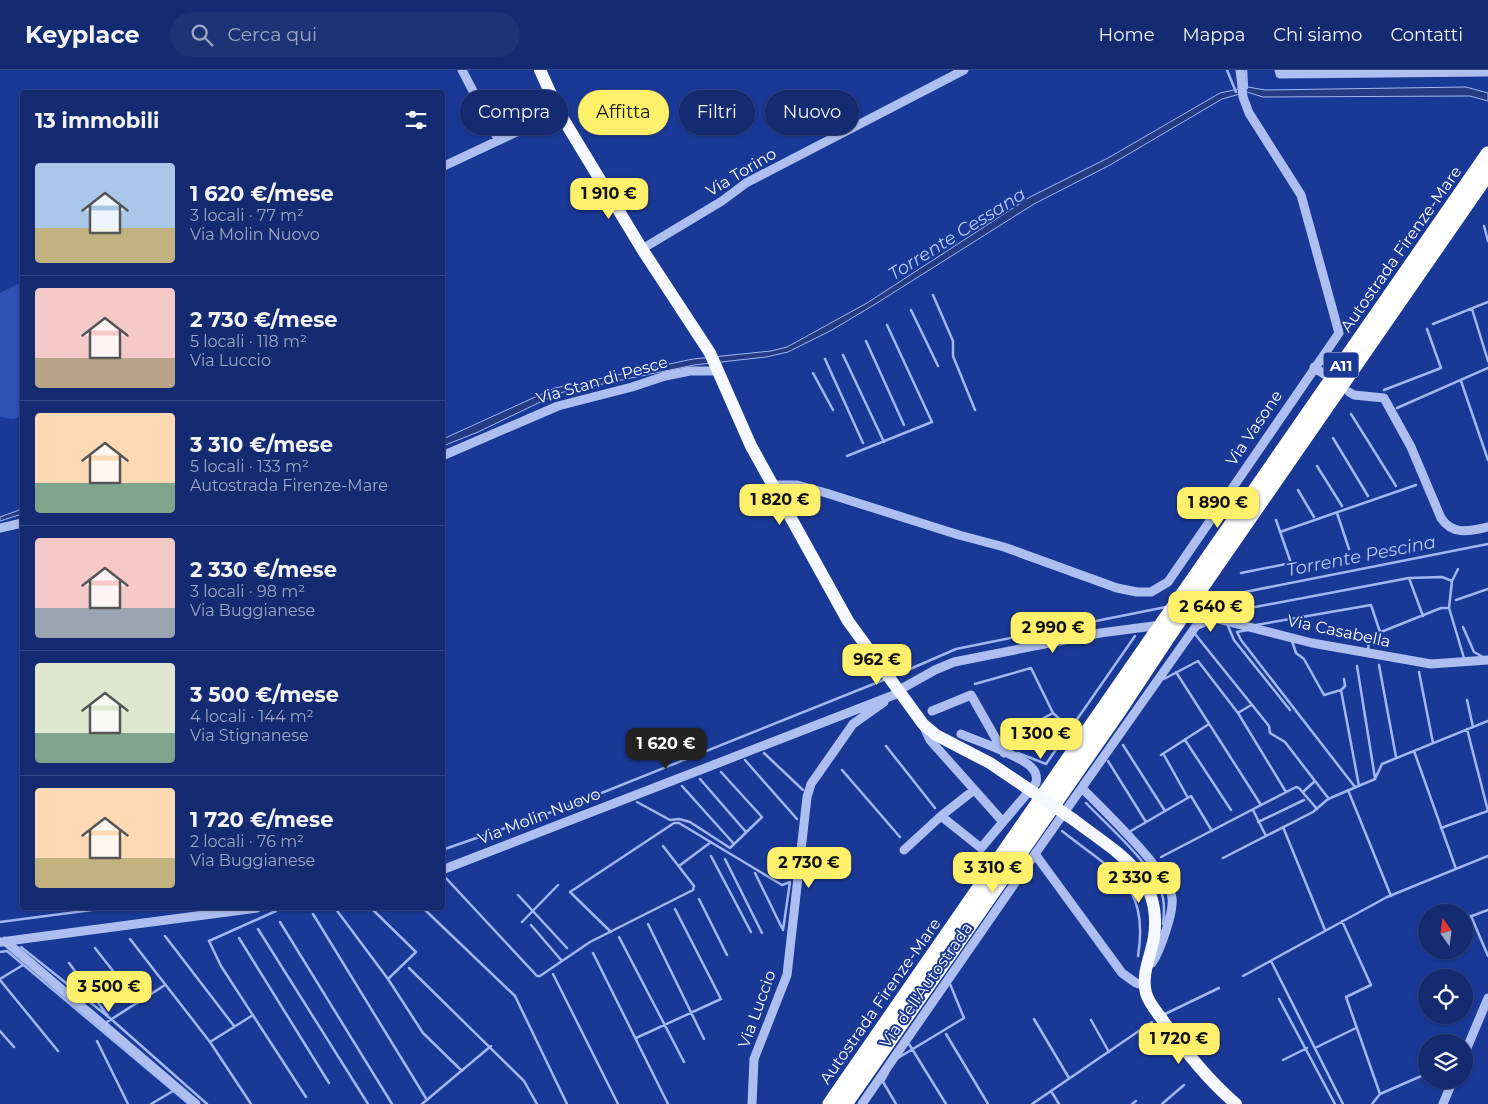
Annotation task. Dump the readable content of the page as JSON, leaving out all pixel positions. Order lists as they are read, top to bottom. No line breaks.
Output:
{"streets":{"highway":["Autostrada Firenze-Mare","A11"],"street":["Via Torino","Via Stan di Pesce","Via Vasone","Via Casabella","Via Molin Nuovo","Via dell'Autostrada","Via Luccio"]},"crossings":[["Via Molin Nuovo","Via Luccio"]],"water":["Torrente Cessana","Torrente Pescina"],"north":"top","page":{"header":"Keyplace","search":"Cerca qui","nav":["Home","Mappa","Chi siamo","Contatti"],"chip":["Compra","Affitta","Filtri","Nuovo"],"heading":"13 immobili","list":[{"name":"1 620 €/mese","note":"3 locali · 77 m² · Via Molin Nuovo"},{"name":"2 730 €/mese","note":"5 locali · 118 m² · Via Luccio"},{"name":"3 310 €/mese","note":"5 locali · 133 m² · Autostrada Firenze-Mare"},{"name":"2 330 €/mese","note":"3 locali · 98 m² · Via Buggianese"},{"name":"3 500 €/mese","note":"4 locali · 144 m² · Via Stignanese"},{"name":"1 720 €/mese","note":"2 locali · 76 m² · Via Buggianese"}],"price":["1 910 €","1 820 €","1 890 €","2 640 €","2 990 €","962 €","1 300 €","1 620 €","2 730 €","3 310 €","2 330 €","3 500 €","1 720 €"]}}
